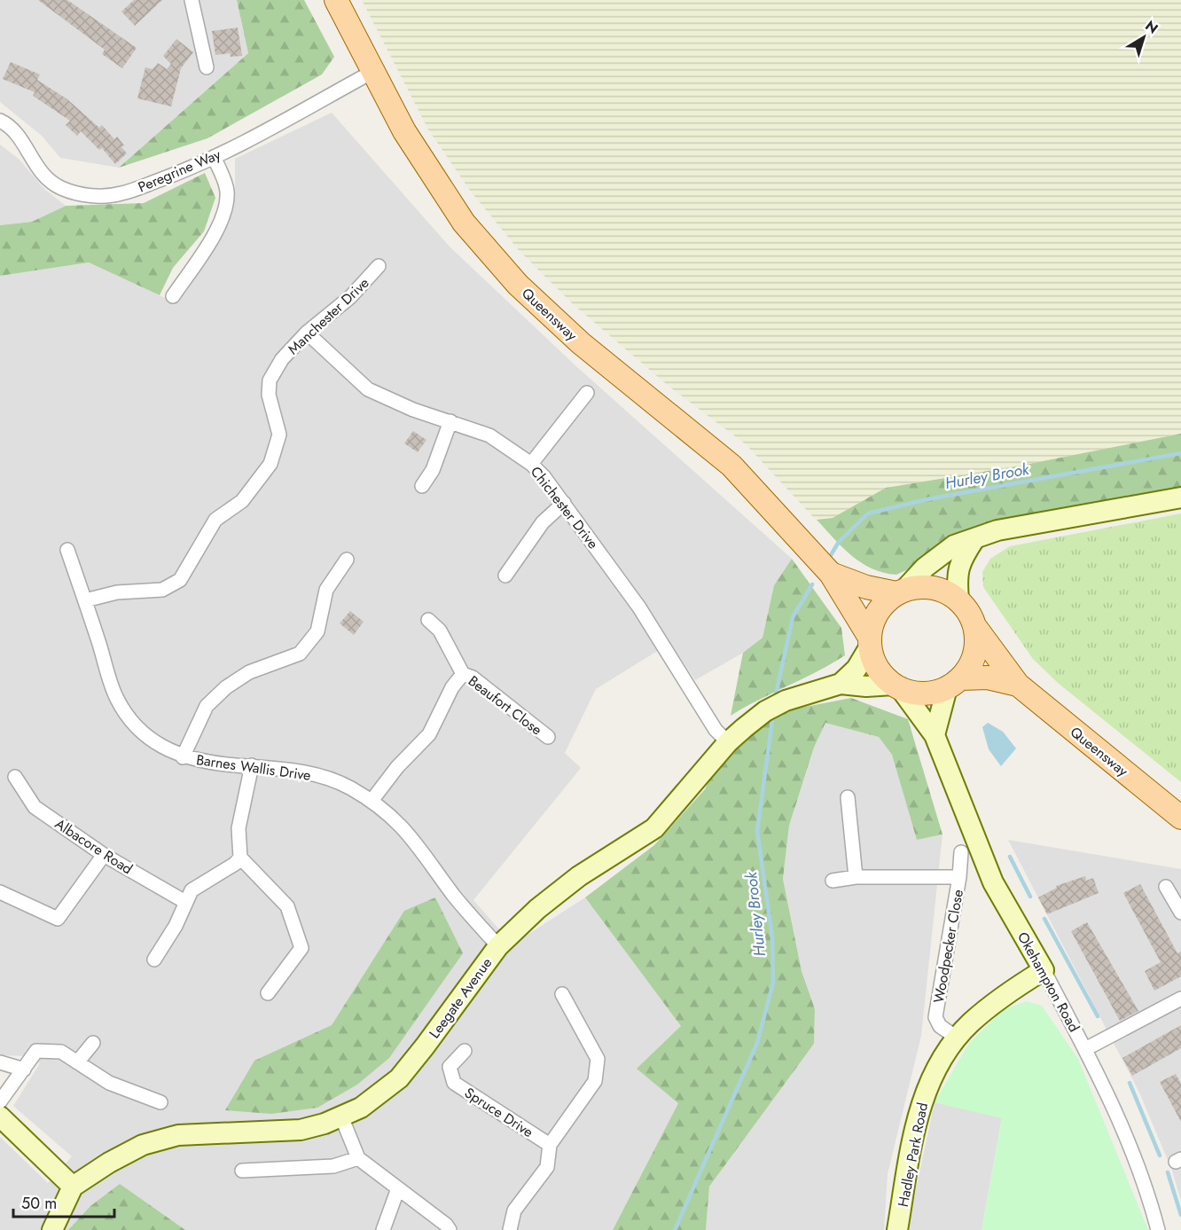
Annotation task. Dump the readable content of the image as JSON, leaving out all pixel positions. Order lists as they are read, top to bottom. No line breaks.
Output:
{"streets":{"main road":["Queensway"],"street":["Peregrine Way","Manchester Drive","Chichester Drive","Beaufort Close","Barnes Wallis Drive","Albacore Road","Woodpecker Close","Okehampton Road","Leegate Avenue","Spruce Drive","Hadley Park Road"]},"crossings":[["Peregrine Way","Queensway"],["Manchester Drive","Chichester Drive"],["Manchester Drive","Barnes Wallis Drive"],["Chichester Drive","Leegate Avenue"],["Beaufort Close","Barnes Wallis Drive"],["Barnes Wallis Drive","Leegate Avenue"],["Woodpecker Close","Hadley Park Road"],["Okehampton Road","Leegate Avenue"],["Okehampton Road","Hadley Park Road"]],"water":["Hurley Brook"],"scale_bar":"50 m","north":"top right"}
